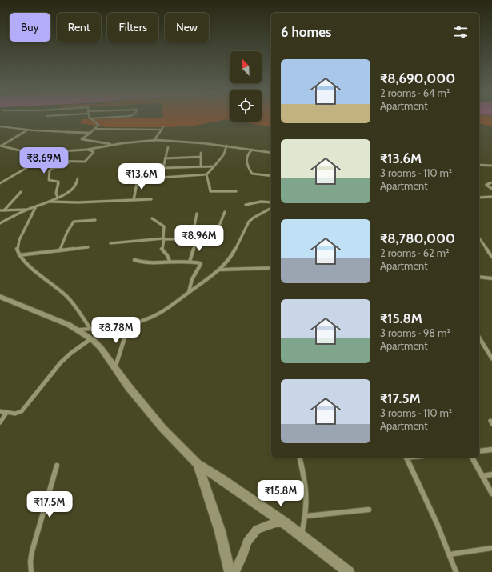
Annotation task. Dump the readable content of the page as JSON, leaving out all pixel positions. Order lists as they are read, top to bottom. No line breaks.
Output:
{"north":"top left","page":{"chip":["Buy","Rent","Filters","New"],"heading":"6 homes","list":[{"name":"₹8,690,000","note":"2 rooms · 64 m² · Apartment"},{"name":"₹13.6M","note":"3 rooms · 110 m² · Apartment"},{"name":"₹8,780,000","note":"2 rooms · 62 m² · Apartment"},{"name":"₹15.8M","note":"3 rooms · 98 m² · Apartment"},{"name":"₹17.5M","note":"3 rooms · 110 m² · Apartment"}],"price":["₹8.69M","₹13.6M","₹8.96M","₹8.78M","₹15.8M","₹17.5M"]}}
